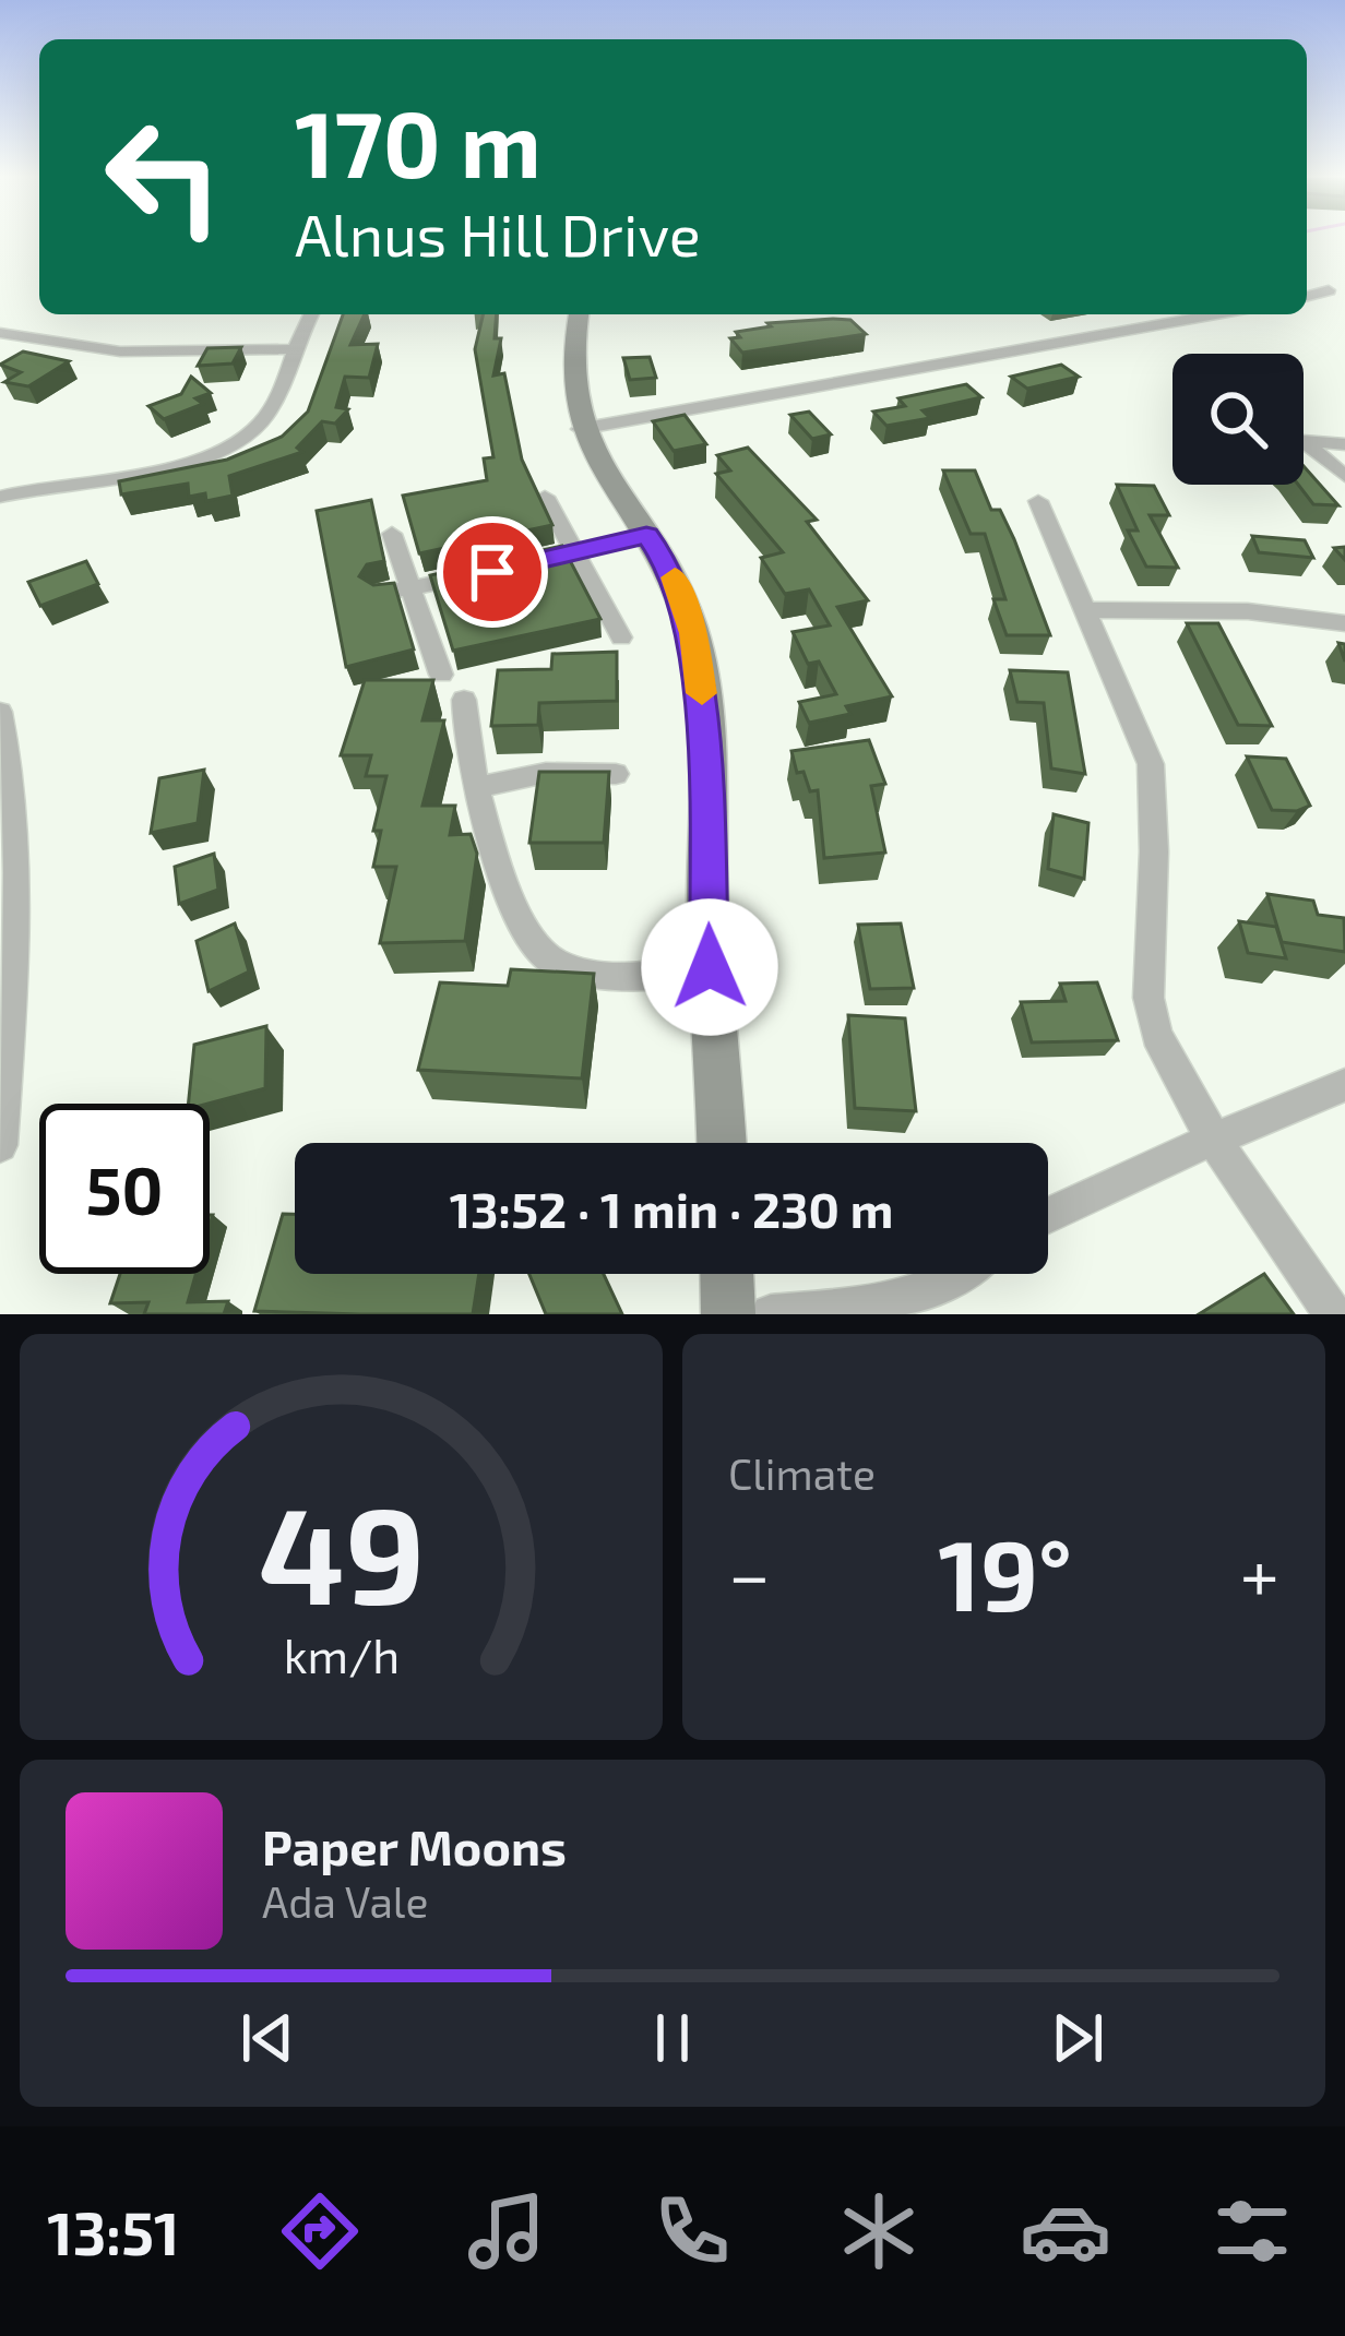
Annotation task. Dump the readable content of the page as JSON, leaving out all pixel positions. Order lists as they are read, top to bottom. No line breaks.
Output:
{"page":{"turn":["170 m","Alnus Hill Drive"],"limit":"50","trip":"13:52 · 1 min · 230 m","tile":"Climate","heat":["−","19°","+"],"song":["Paper Moons","Ada Vale"],"tabs":"13:51","gauge":["49","km/h"]}}
